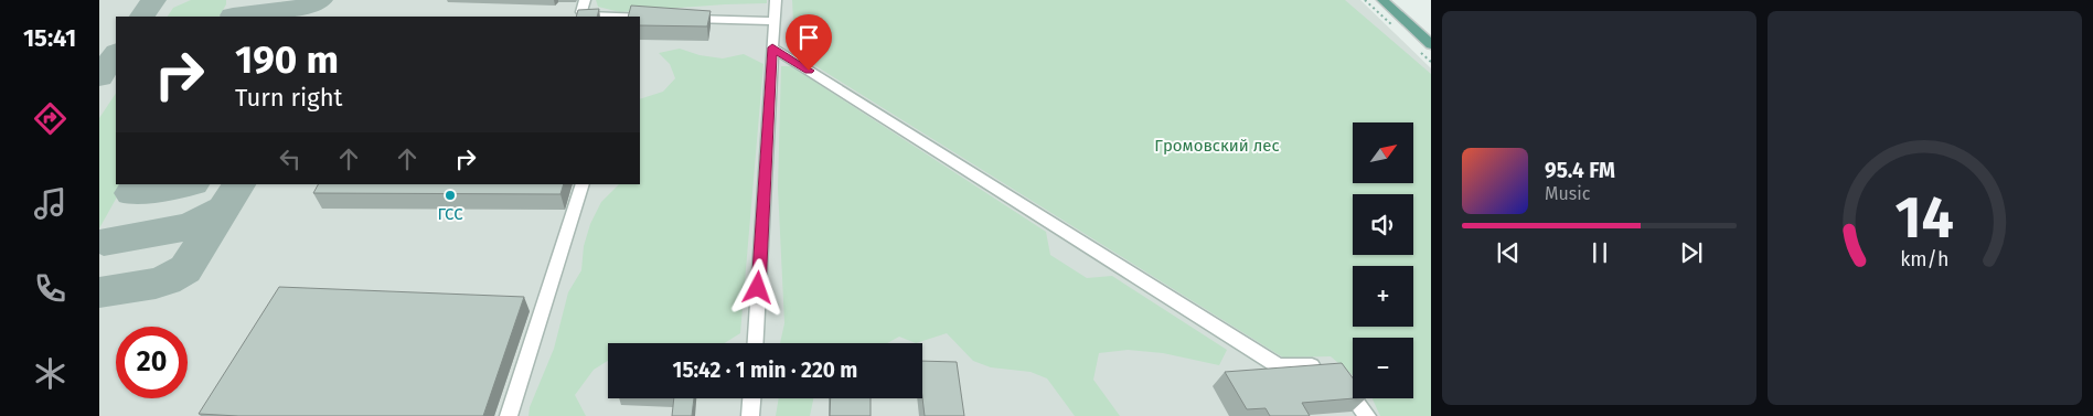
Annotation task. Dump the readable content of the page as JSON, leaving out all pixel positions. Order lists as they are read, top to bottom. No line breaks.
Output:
{"parks":["Громовский лес"],"places":["ГСС"],"north":"top right","page":{"tabs":"15:41","turn":["190 m","Turn right"],"map_buttons":["+","−"],"song":["95.4 FM","Music"],"limit":"20","trip":"15:42 · 1 min · 220 m","gauge":["14","km/h"]}}
